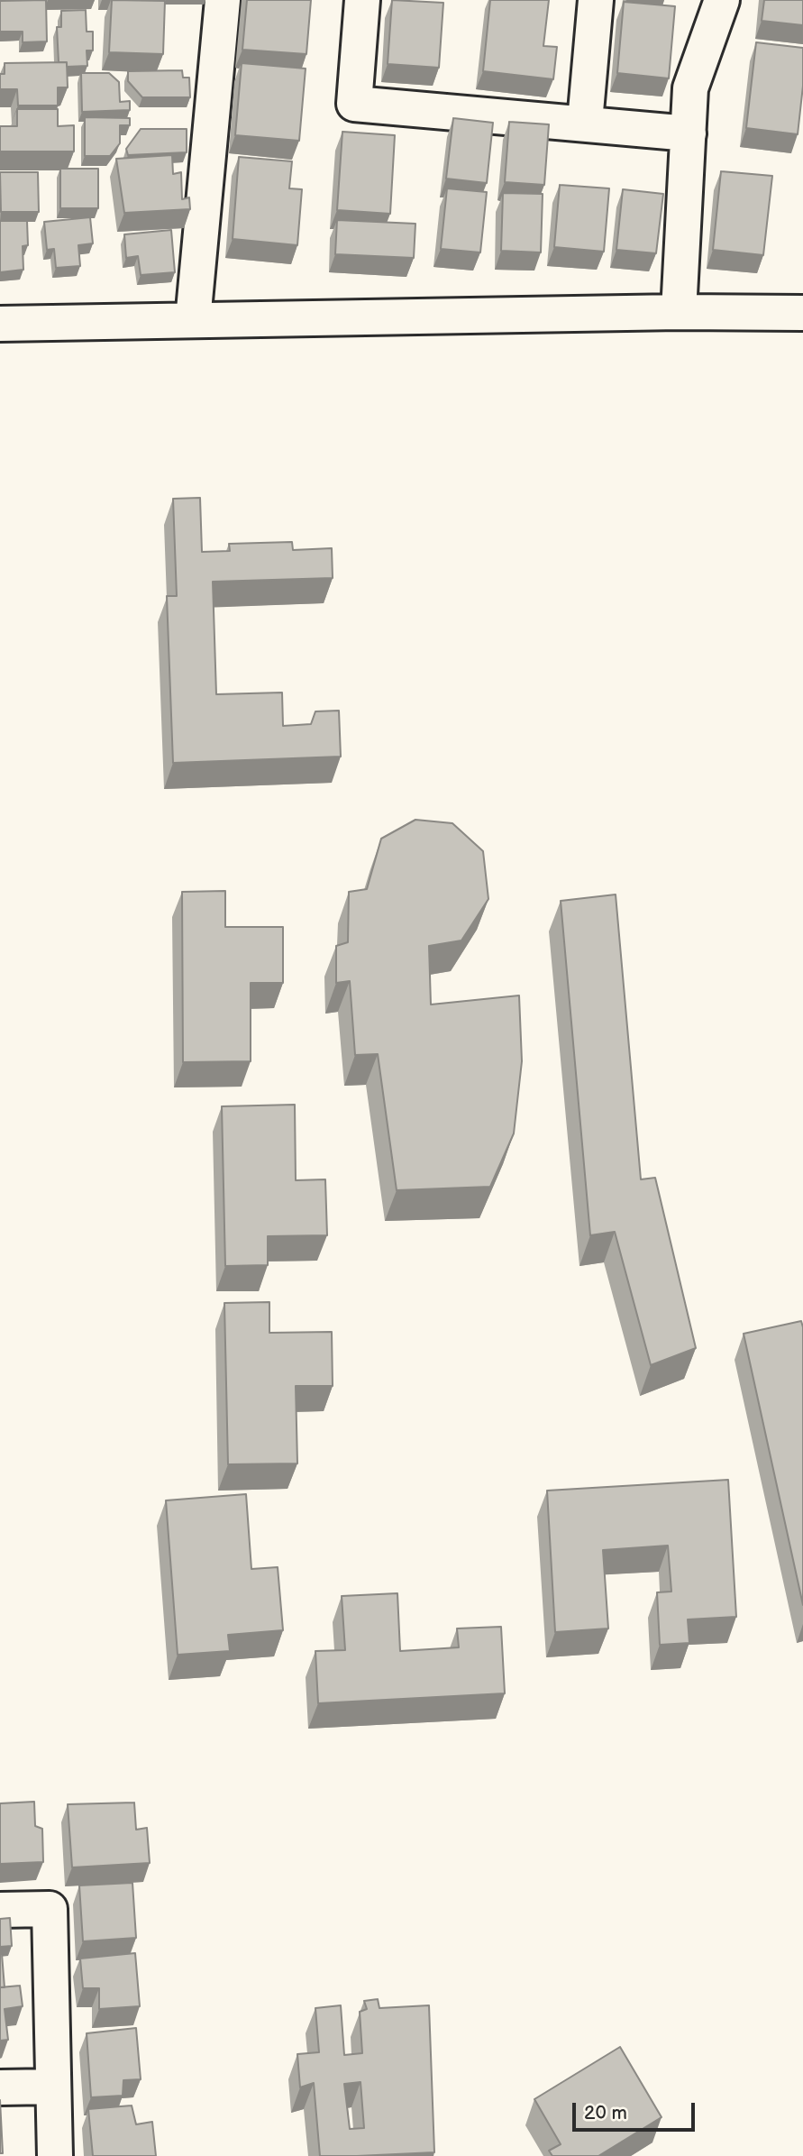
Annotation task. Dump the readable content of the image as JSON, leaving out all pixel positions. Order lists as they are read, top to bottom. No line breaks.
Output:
{"scale_bar":"20 m"}
